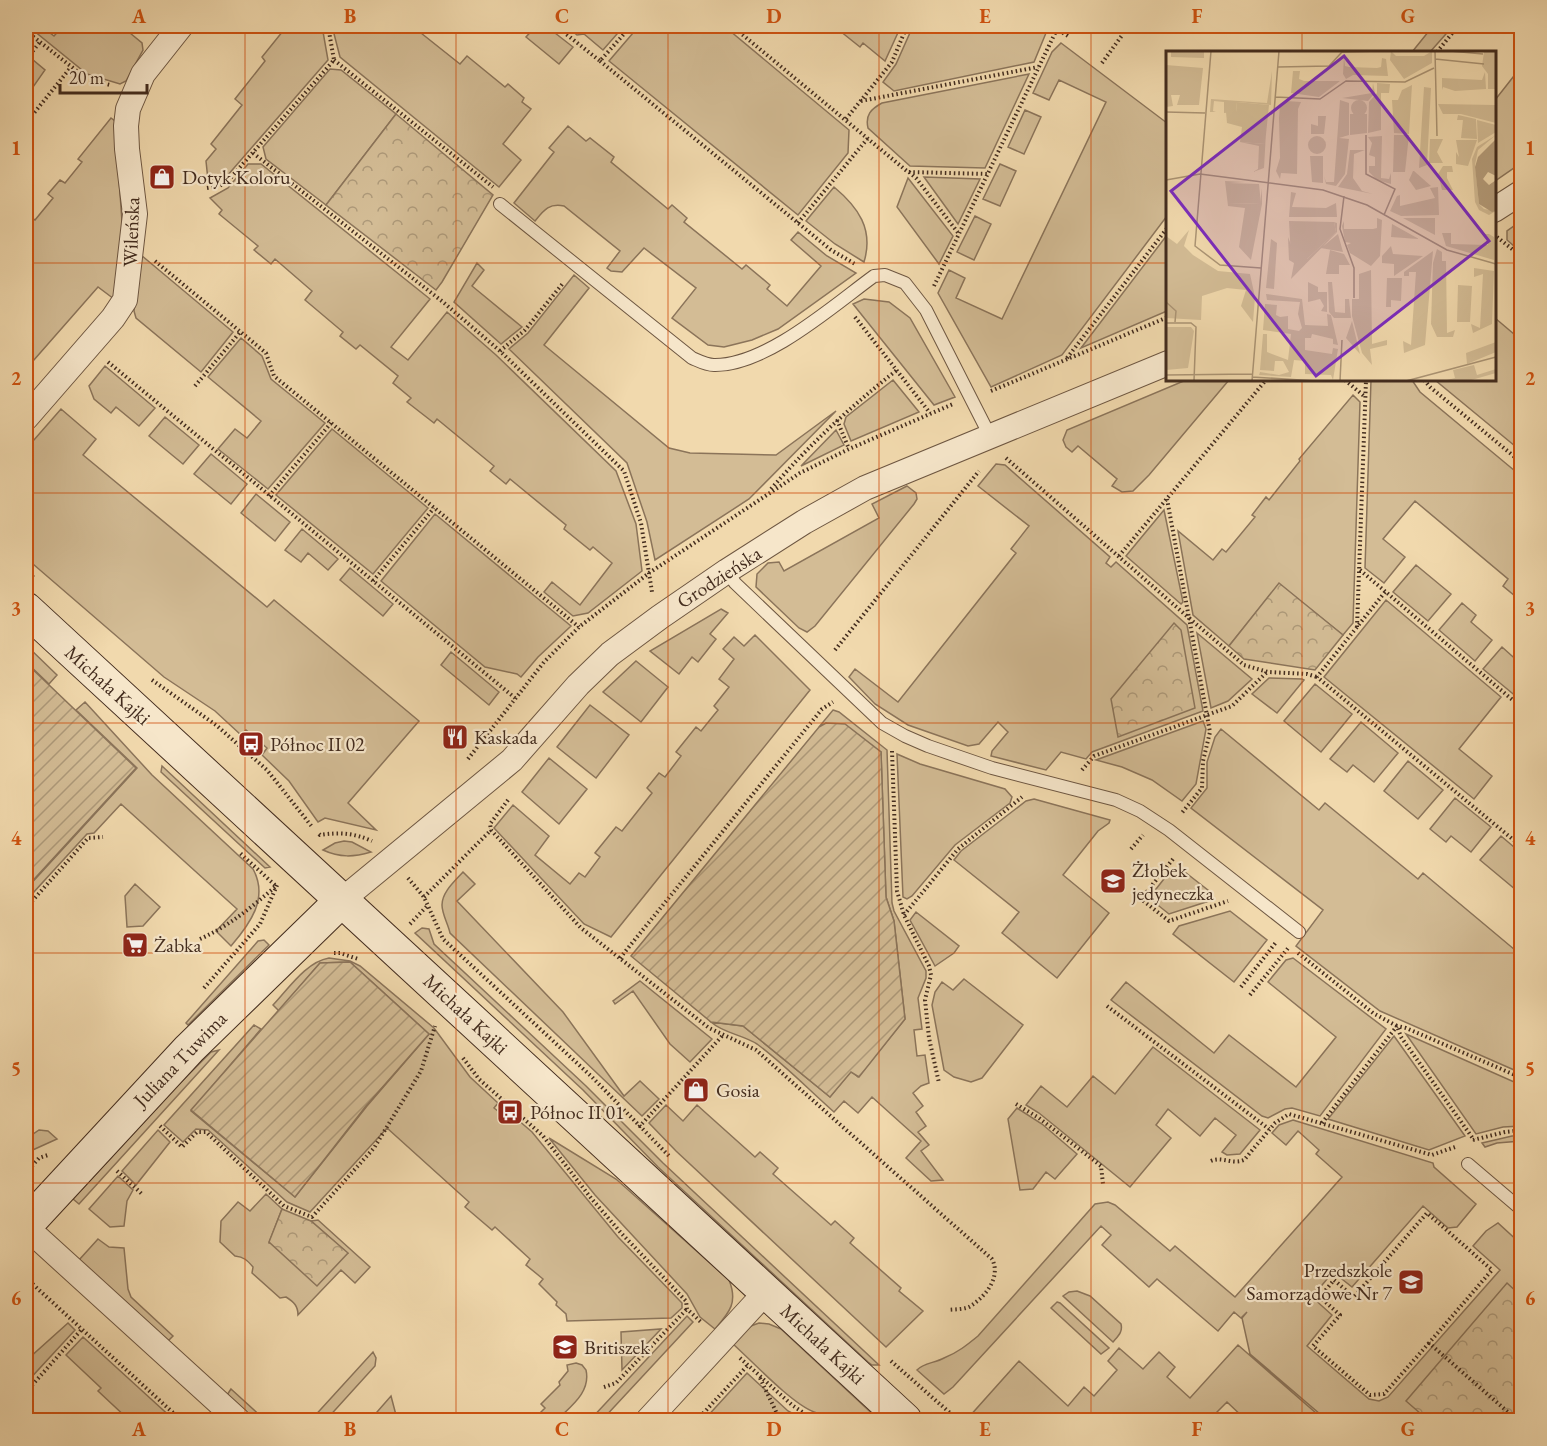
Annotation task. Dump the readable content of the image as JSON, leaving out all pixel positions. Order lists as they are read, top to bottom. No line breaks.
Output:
{"streets":{"street":["Wileńska","Grodzieńska","Michała Kajki","Juliana Tuwima"]},"crossings":[["Grodzieńska","Michała Kajki"],["Grodzieńska","Juliana Tuwima"],["Michała Kajki","Juliana Tuwima"]],"places":{"shop":["Dotyk Koloru","Gosia"],"restaurant":["Kaskada"],"bus stop":["Północ II 02","Północ II 01"],"school or university":["Żłobek jedyneczka","Przedszkole Samorządowe Nr 7","Britiszek"],"supermarket":["Żabka"]},"scale_bar":"20 m","grid":{"columns":["A","B","C","D","E","F","G"],"rows":["1","2","3","4","5","6"]}}
